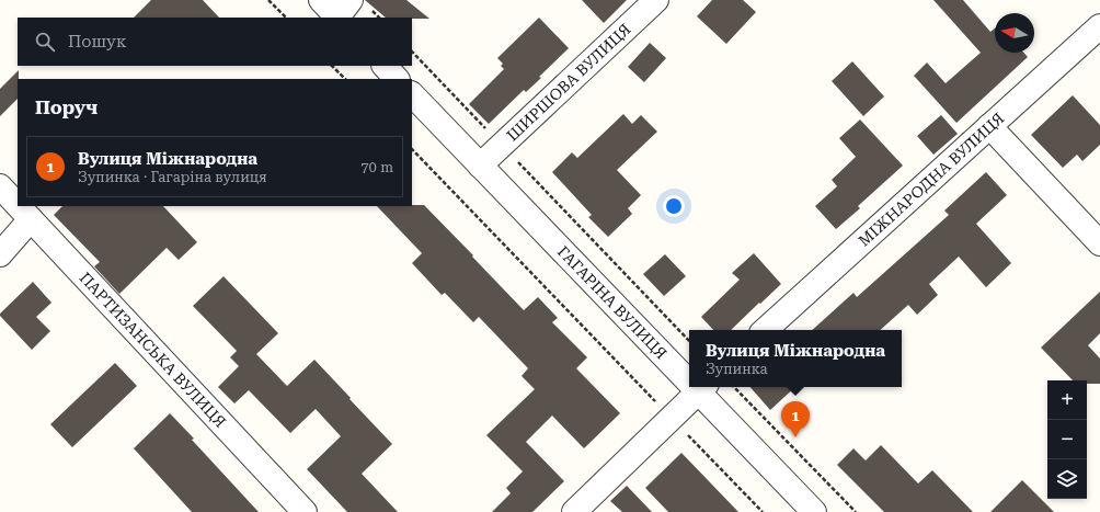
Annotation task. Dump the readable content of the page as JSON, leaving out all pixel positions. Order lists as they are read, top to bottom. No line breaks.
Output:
{"streets":{"street":["ШИРШОВА ВУЛИЦЯ","МІЖНАРОДНА ВУЛИЦЯ","ГАГАРІНА ВУЛИЦЯ","ПАРТИЗАНСЬКА ВУЛИЦЯ"]},"crossings":[["ШИРШОВА ВУЛИЦЯ","ГАГАРІНА ВУЛИЦЯ"]],"north":"left","page":{"search":"Пошук","heading":"Поруч","list":[{"mark":"1","name":"Вулиця Міжнародна","note":"Зупинка · Гагаріна вулиця","value":"70 m"}],"popup":["Вулиця Міжнародна","Зупинка"],"map_buttons":["+","−"],"pins":"1"}}
